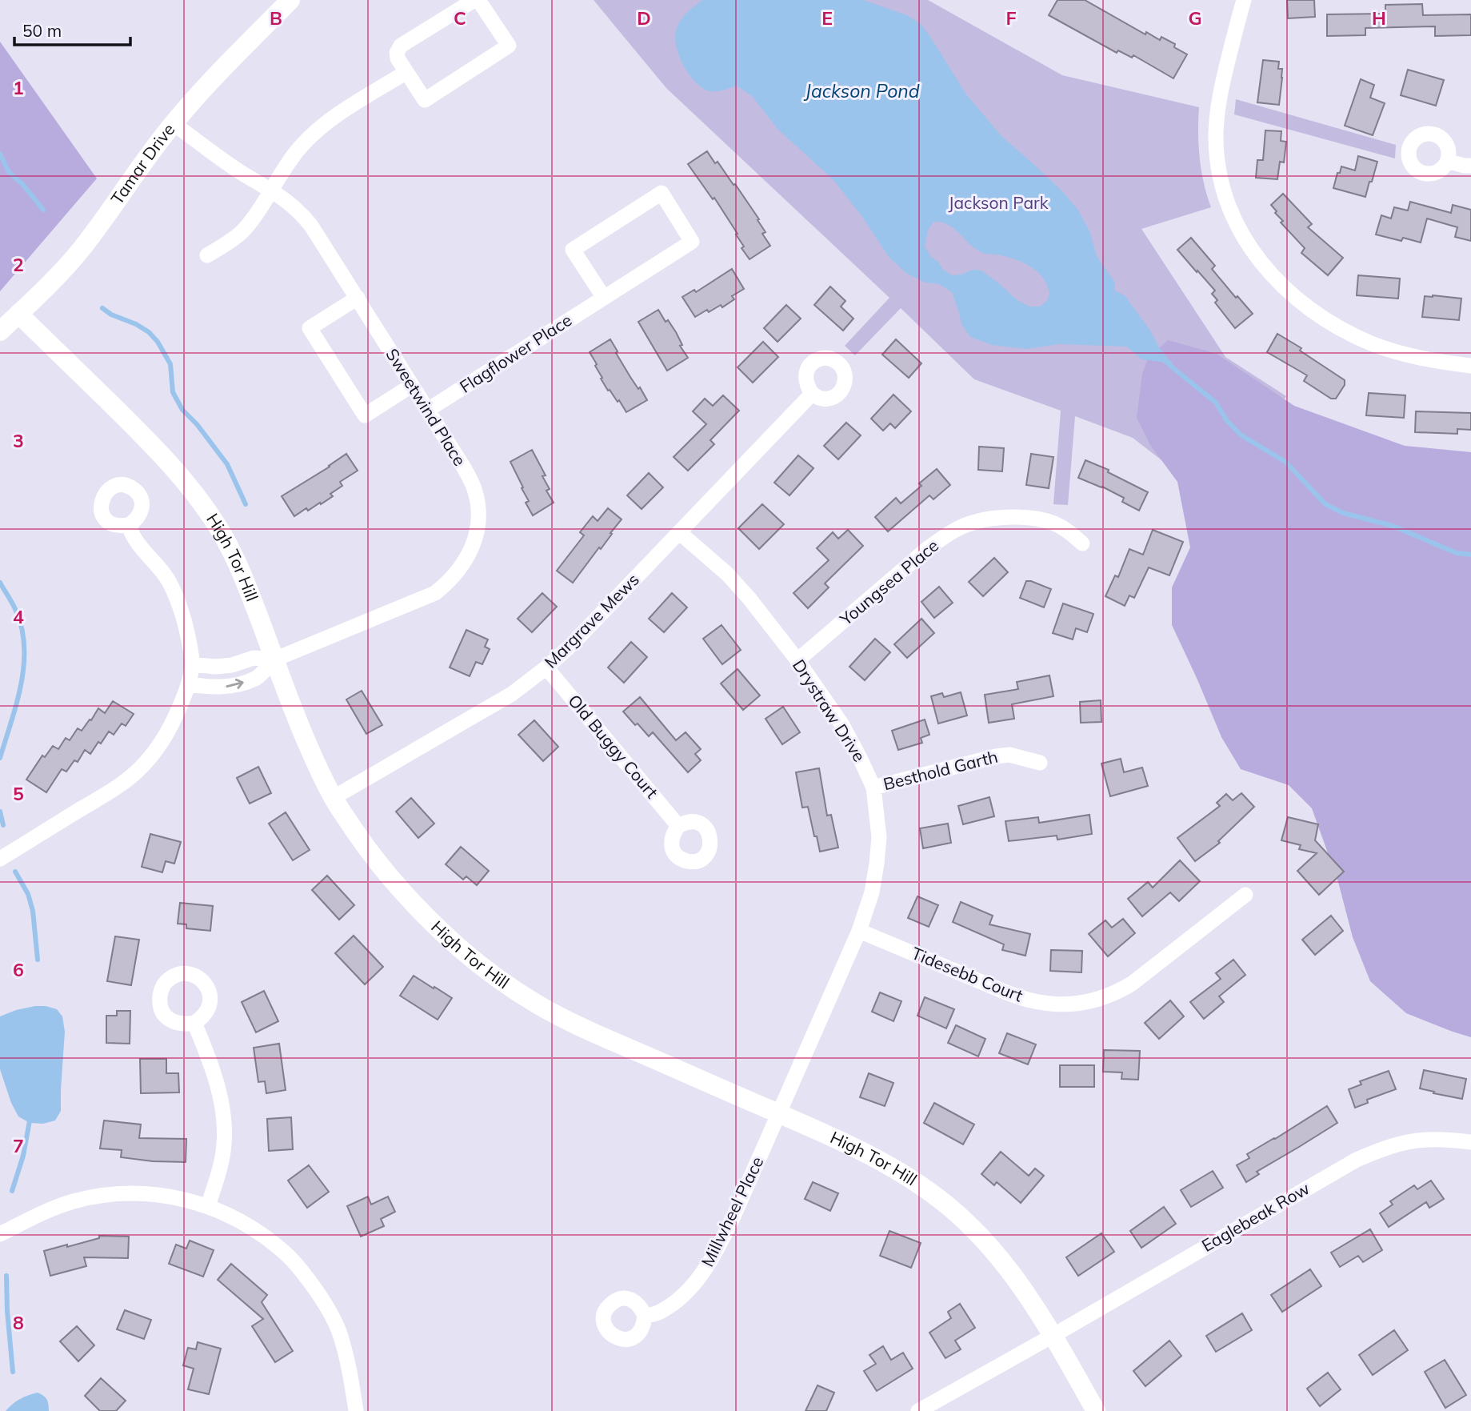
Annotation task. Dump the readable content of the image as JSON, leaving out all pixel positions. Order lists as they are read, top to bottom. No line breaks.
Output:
{"streets":{"street":["Tamar Drive","Flagflower Place","Sweetwind Place","High Tor Hill","Youngsea Place","Margrave Mews","Drystraw Drive","Old Buggy Court","Besthold Garth","Tidesebb Court","Millwheel Place","Eaglebeak Row"]},"crossings":[["Tamar Drive","Sweetwind Place"],["Tamar Drive","High Tor Hill"],["Flagflower Place","Sweetwind Place"],["Sweetwind Place","High Tor Hill"],["High Tor Hill","Margrave Mews"],["High Tor Hill","Drystraw Drive"],["High Tor Hill","Millwheel Place"],["High Tor Hill","Eaglebeak Row"],["Youngsea Place","Drystraw Drive"],["Margrave Mews","Drystraw Drive"],["Margrave Mews","Old Buggy Court"],["Drystraw Drive","Besthold Garth"],["Drystraw Drive","Tidesebb Court"],["Drystraw Drive","Millwheel Place"]],"water":["Jackson Pond"],"parks":["Jackson Park"],"scale_bar":"50 m","grid":{"columns":["B","C","D","E","F","G","H"],"rows":["1","2","3","4","5","6","7","8"]}}
